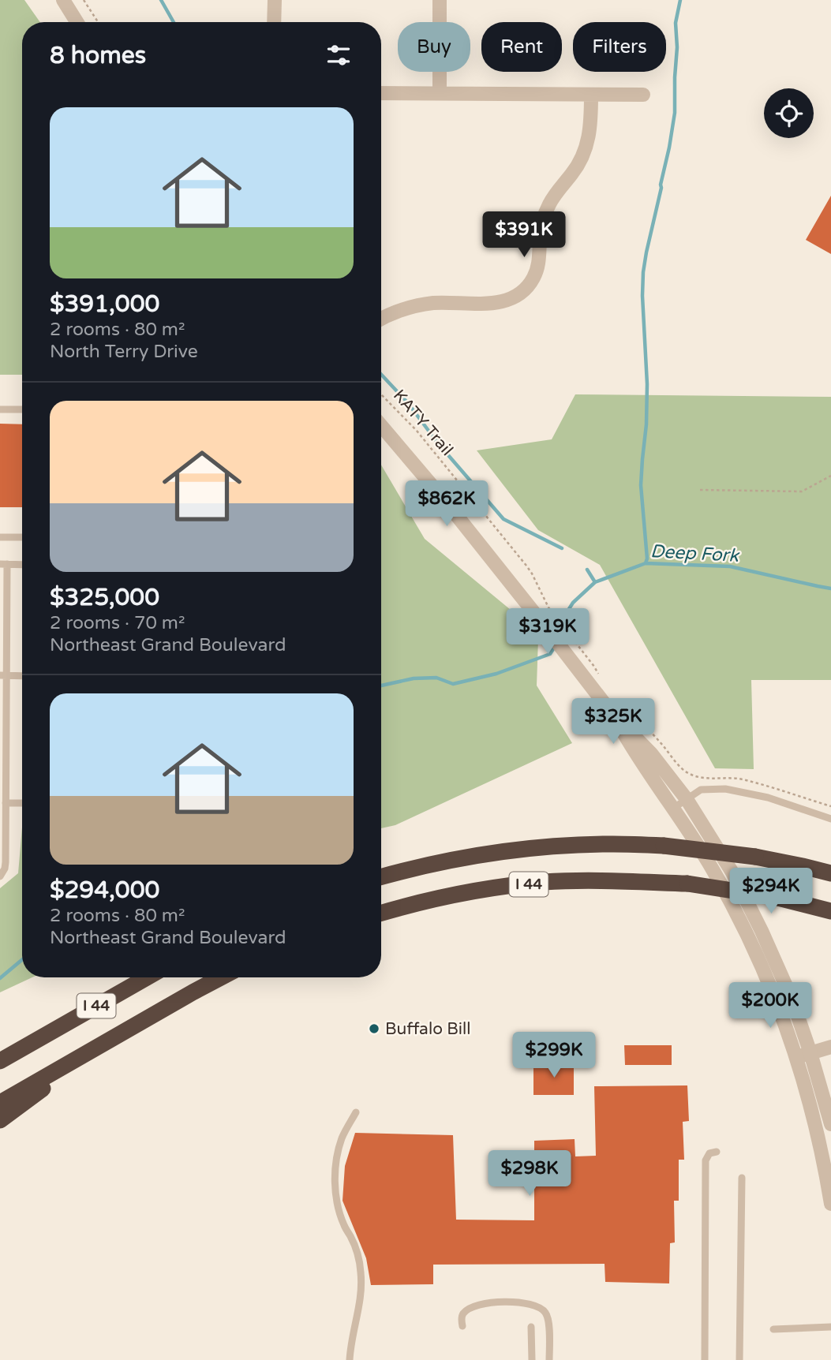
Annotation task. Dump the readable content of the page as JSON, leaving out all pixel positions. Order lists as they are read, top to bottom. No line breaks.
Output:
{"streets":{"highway":["I 44"],"path":["KATY Trail"]},"water":["Deep Fork"],"places":["Buffalo Bill"],"page":{"chip":["Buy","Rent","Filters"],"heading":"8 homes","list":[{"name":"$391,000","note":"2 rooms · 80 m² · North Terry Drive"},{"name":"$325,000","note":"2 rooms · 70 m² · Northeast Grand Boulevard"},{"name":"$294,000","note":"2 rooms · 80 m² · Northeast Grand Boulevard"}],"price":["$391K","$862K","$319K","$325K","$294K","$200K","$299K","$298K"]}}
